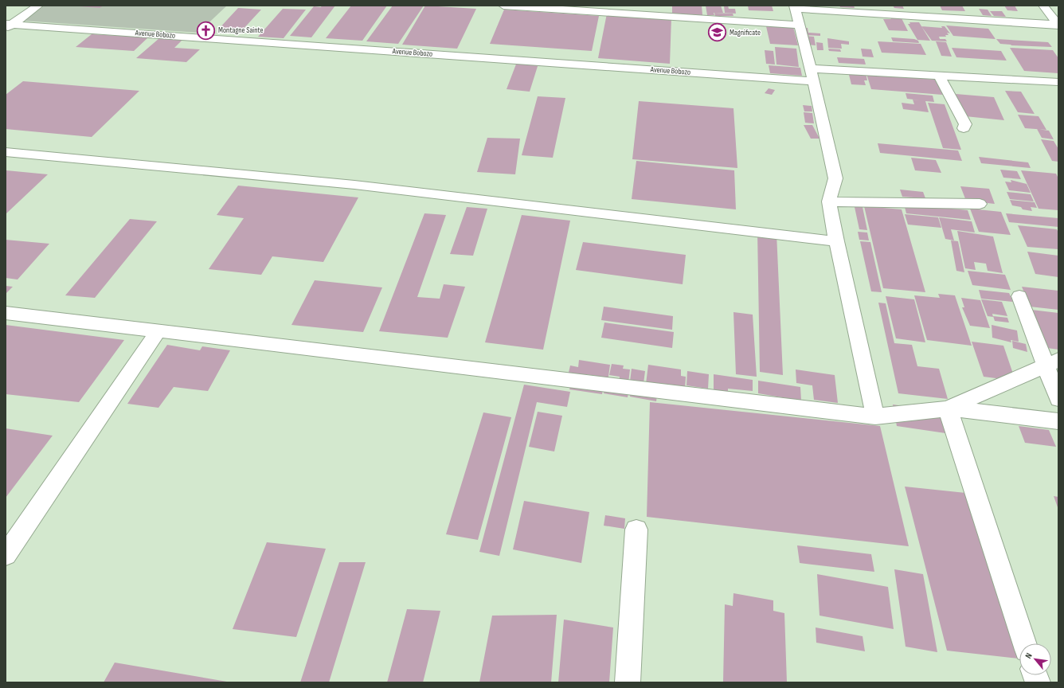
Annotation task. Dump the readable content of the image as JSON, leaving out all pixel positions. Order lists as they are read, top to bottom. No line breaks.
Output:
{"streets":{"street":["Avenue Bobozo"]},"places":{"church":["Montagne Sainte"],"school or university":["Magnificate"]},"north":"top left"}
